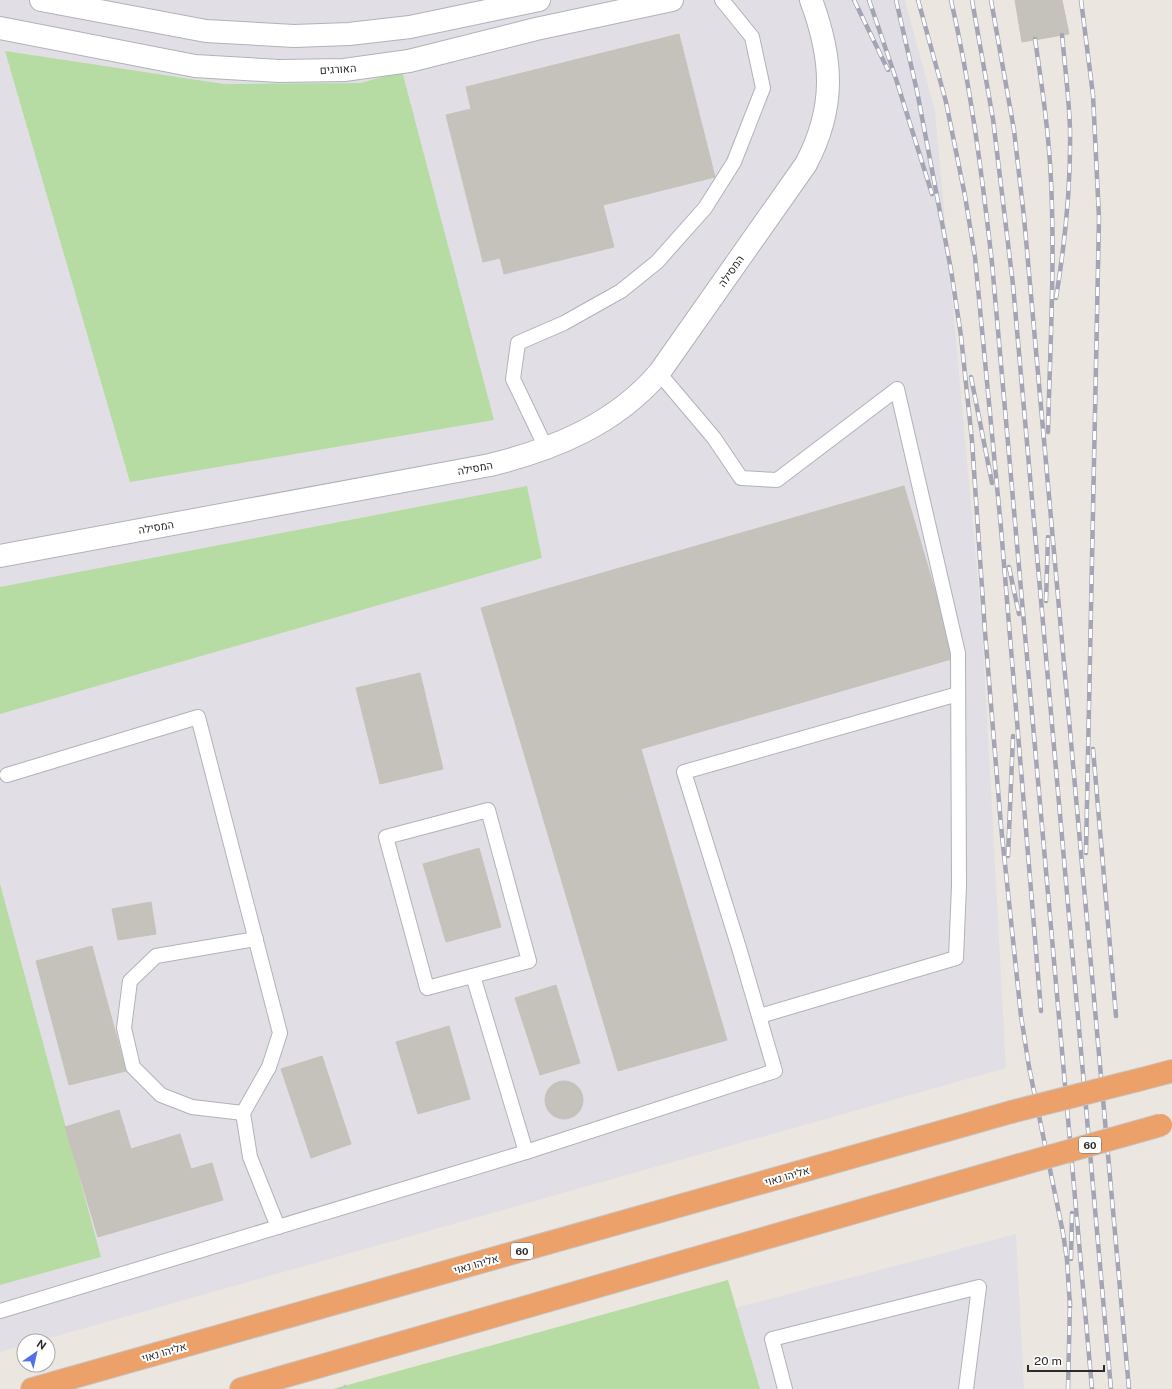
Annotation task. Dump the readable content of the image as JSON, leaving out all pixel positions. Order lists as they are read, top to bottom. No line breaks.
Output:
{"streets":{"highway":["60","אליהו נאוי"],"street":["האורגים","המסילה"]},"scale_bar":"20 m","north":"top right"}
